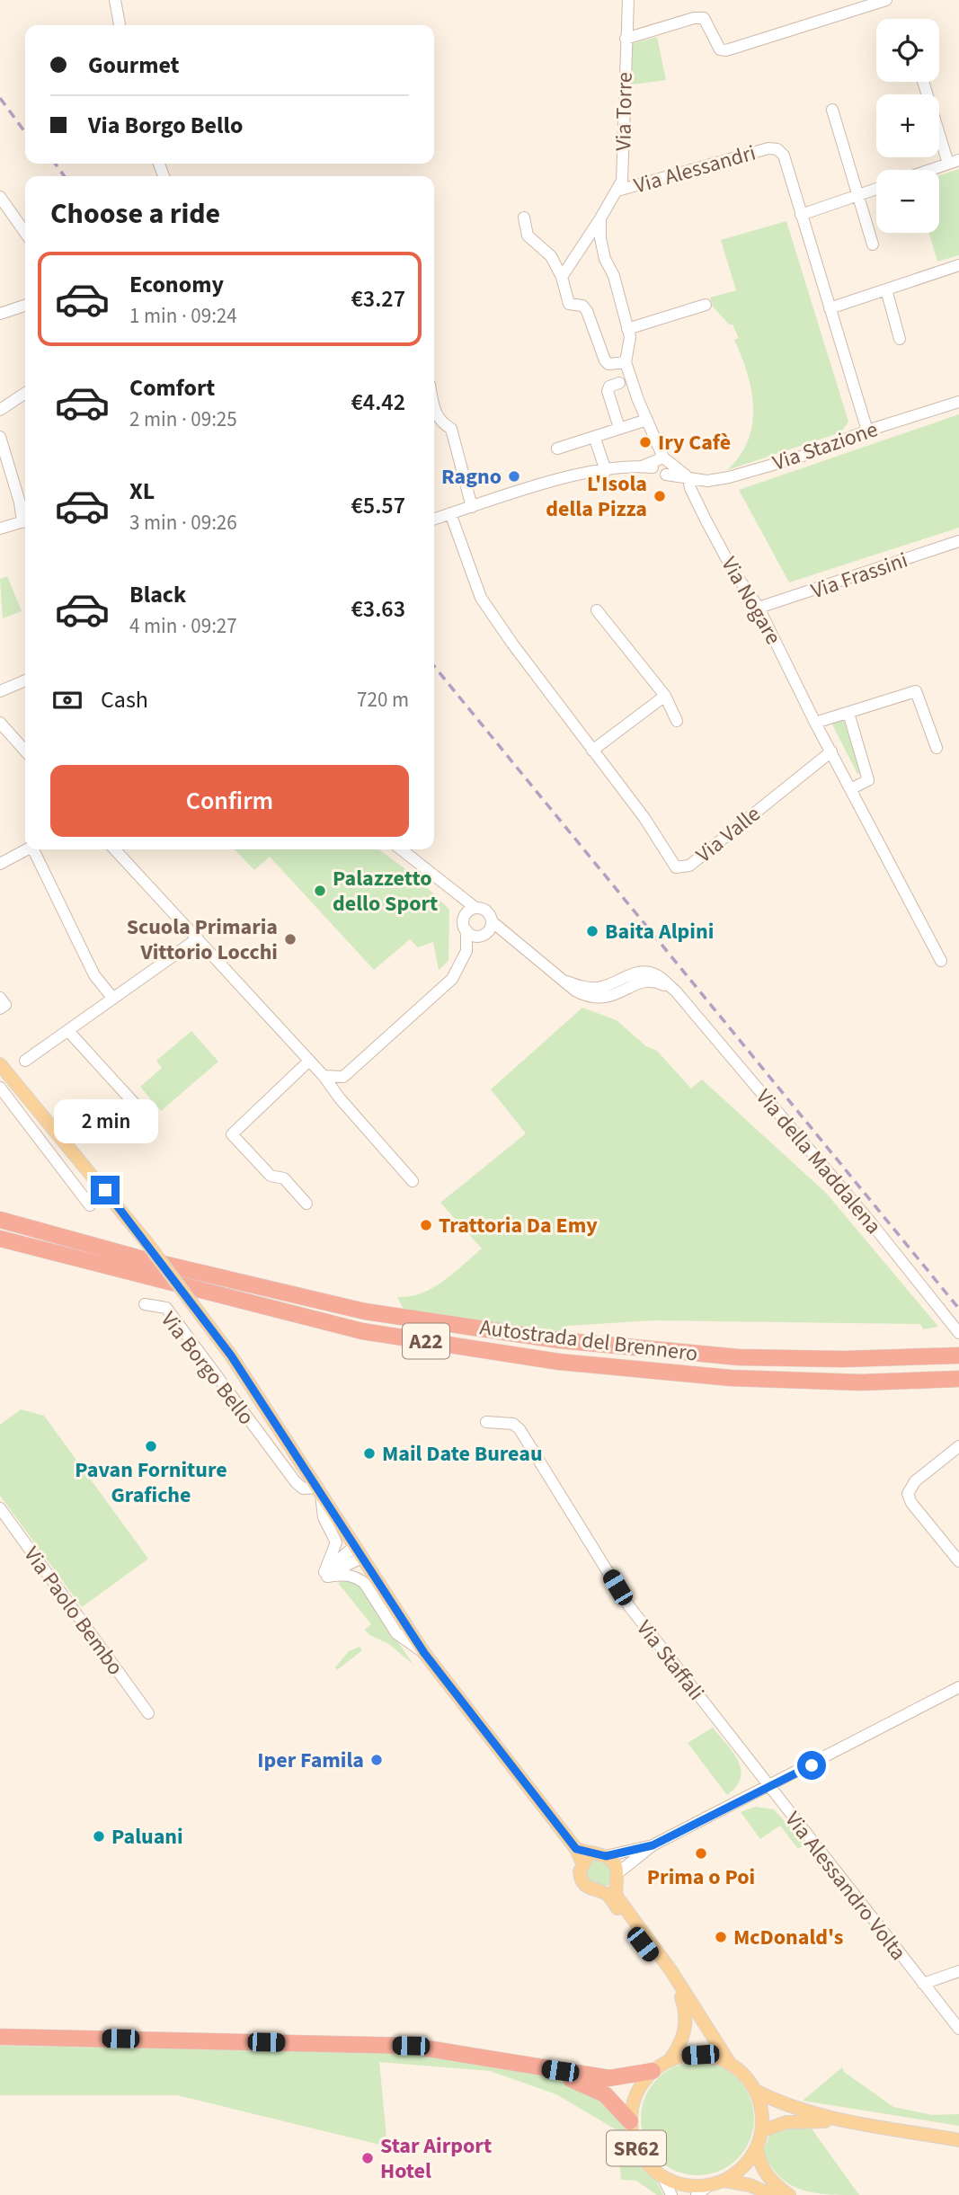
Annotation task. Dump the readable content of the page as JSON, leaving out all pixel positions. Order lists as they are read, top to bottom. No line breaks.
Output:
{"streets":{"highway":["Autostrada del Brennero","A22","SR62"],"main road":["Via Borgo Bello"],"street":["Via Torre","Via Alessandri","Via Stazione","Via Frassini","Via Nogare","Via Valle","Via della Maddalena","Via Paolo Bembo","Via Staffali","Via Alessandro Volta"]},"crossings":[["Via Torre","Via Alessandri"],["Via Alessandri","Via Stazione"],["Via Stazione","Via Nogare"],["Via Stazione","Via Valle"],["Via Frassini","Via Nogare"],["Via Nogare","Via Valle"],["Via Borgo Bello","SR62"],["Via Staffali","Via Alessandro Volta"]],"places":["Iry Cafè","Ragno","L'Isola della Pizza","Palazzetto dello Sport","Baita Alpini","Scuola Primaria Vittorio Locchi","Trattoria Da Emy","Pavan Forniture Grafiche","Mail Date Bureau","Iper Famila","Paluani","Prima o Poi","McDonald's","Star Airport Hotel"],"page":{"map_buttons":["+","−"],"banner":["Gourmet","Via Borgo Bello"],"heading":"Choose a ride","list":[{"name":"Economy","note":"1 min · 09:24","value":"€3.27"},{"name":"Comfort","note":"2 min · 09:25","value":"€4.42"},{"name":"XL","note":"3 min · 09:26","value":"€5.57"},{"name":"Black","note":"4 min · 09:27","value":"€3.63"}],"pay":["Cash","720 m"],"buttons":"Confirm","bubble":"2 min"}}
